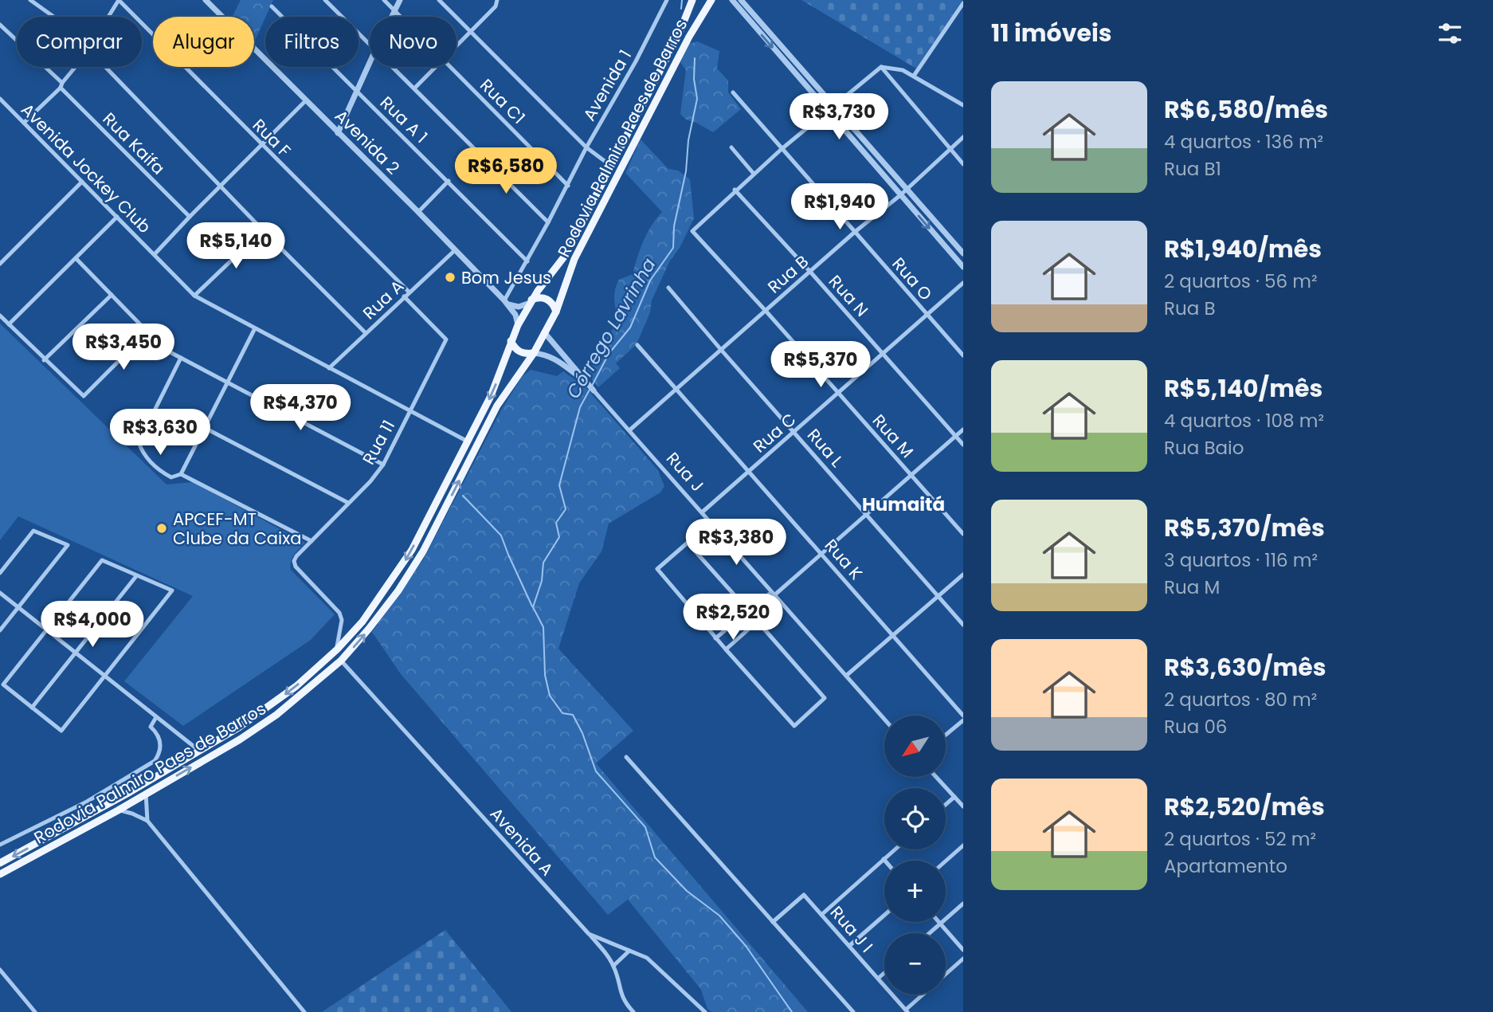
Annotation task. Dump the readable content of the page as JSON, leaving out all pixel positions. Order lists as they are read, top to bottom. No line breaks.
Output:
{"streets":{"main road":["Rodovia Palmiro Paes de Barros"],"street":["Avenida 1","Rua C1","Rua A 1","Rua F","Avenida 2","Rua Kaifa","Avenida Jockey Club","Rua B","Rua O","Rua N","Rua A","Rua C","Rua M","Rua 11","Rua L","Rua J","Rua K","Avenida A","Rua J I"]},"crossings":[["Avenida 1","Rua C1"],["Avenida 1","Rua A 1"],["Avenida 1","Avenida 2"],["Rua F","Rua A"],["Rodovia Palmiro Paes de Barros","Avenida 2"],["Rodovia Palmiro Paes de Barros","Rua 11"],["Rodovia Palmiro Paes de Barros","Rua J"],["Rodovia Palmiro Paes de Barros","Avenida A"],["Avenida 2","Rua A"],["Avenida Jockey Club","Rua A"],["Avenida Jockey Club","Rua 11"],["Rua B","Rua O"],["Rua B","Rua N"],["Rua B","Rua M"],["Rua B","Rua L"],["Rua B","Rua J"],["Rua B","Rua K"],["Rua O","Rua C"],["Rua N","Rua C"],["Rua N","Rua M"],["Rua A","Rua 11"],["Rua C","Rua M"],["Rua C","Rua L"],["Rua C","Rua J"],["Rua C","Rua K"]],"districts":["Humaitá"],"water":["Córrego Lavrinha"],"places":["Bom Jesus","APCEF-MT Clube da Caixa"],"north":"bottom left","page":{"heading":"11 imóveis","chip":["Comprar","Alugar","Filtros","Novo"],"list":[{"name":"R$6,580/mês","note":"4 quartos · 136 m² · Rua B1"},{"name":"R$1,940/mês","note":"2 quartos · 56 m² · Rua B"},{"name":"R$5,140/mês","note":"4 quartos · 108 m² · Rua Baio"},{"name":"R$5,370/mês","note":"3 quartos · 116 m² · Rua M"},{"name":"R$3,630/mês","note":"2 quartos · 80 m² · Rua 06"},{"name":"R$2,520/mês","note":"2 quartos · 52 m² · Apartamento"}],"price":["R$3,730","R$6,580","R$1,940","R$5,140","R$3,450","R$5,370","R$4,370","R$3,630","R$3,380","R$2,520","R$4,000"],"map_buttons":["+","−"]}}
